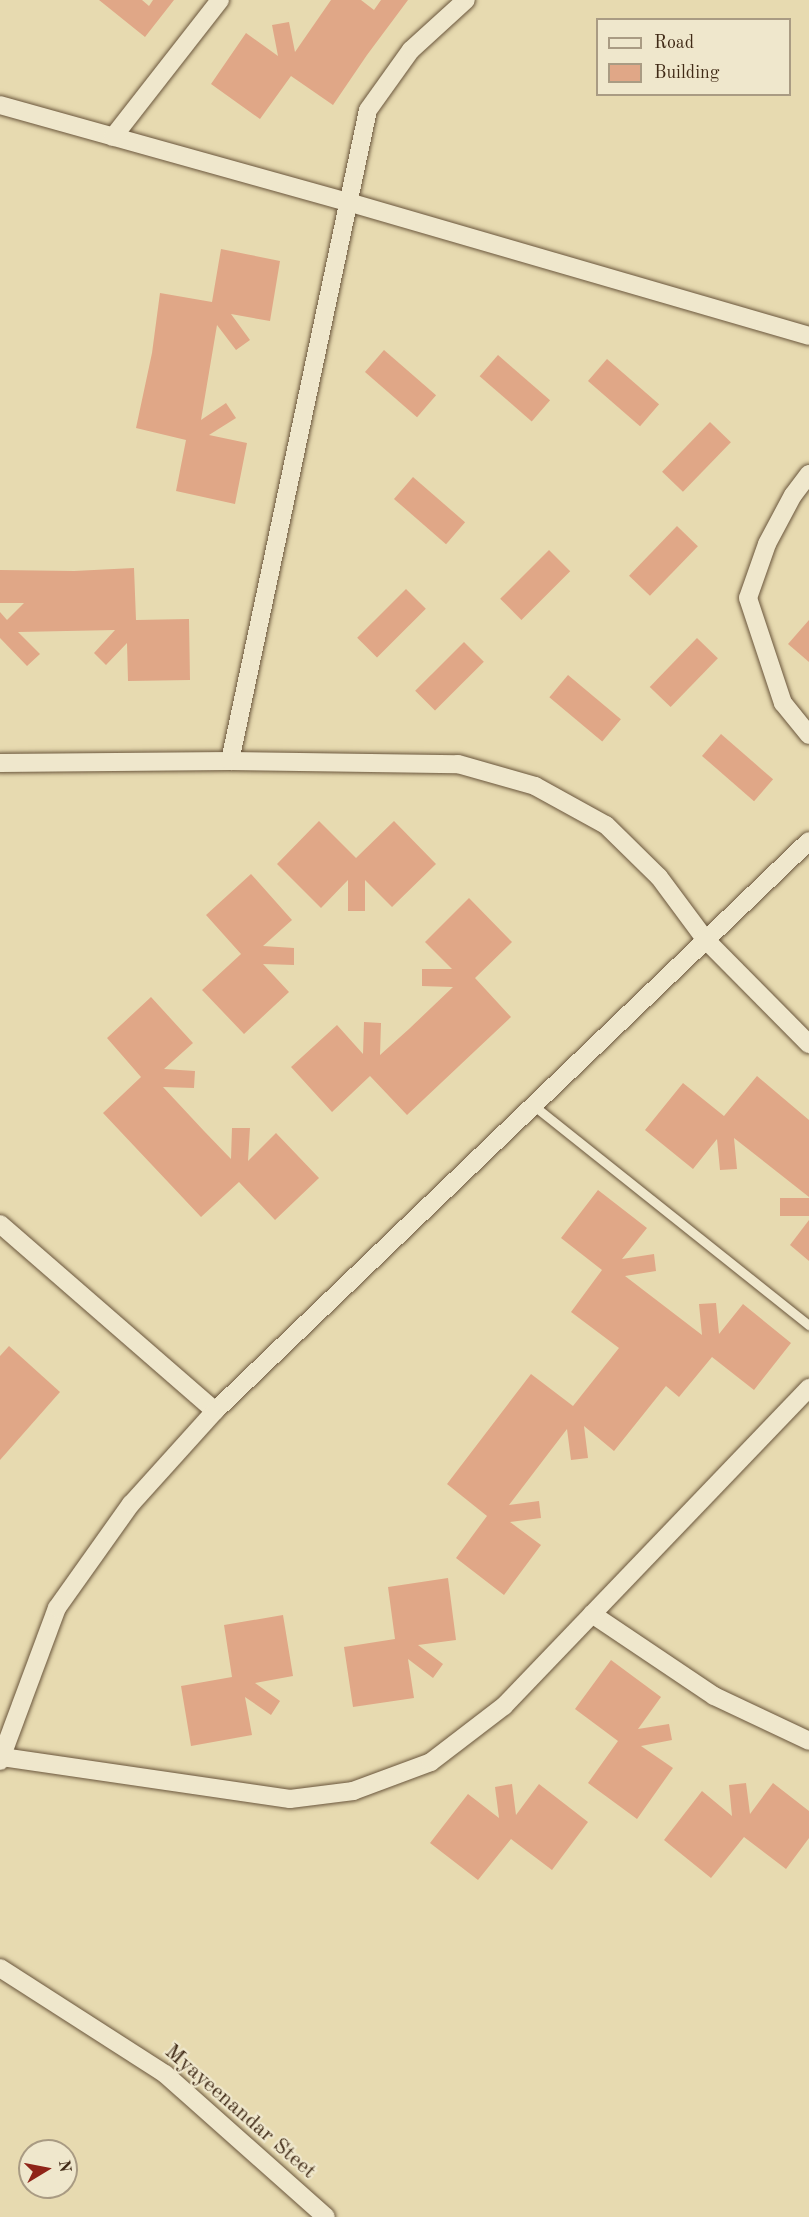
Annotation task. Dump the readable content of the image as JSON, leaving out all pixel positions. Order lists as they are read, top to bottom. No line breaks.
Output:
{"streets":{"street":["Myayeenandar Steet"]},"legend":["Road","Building"],"north":"right"}
